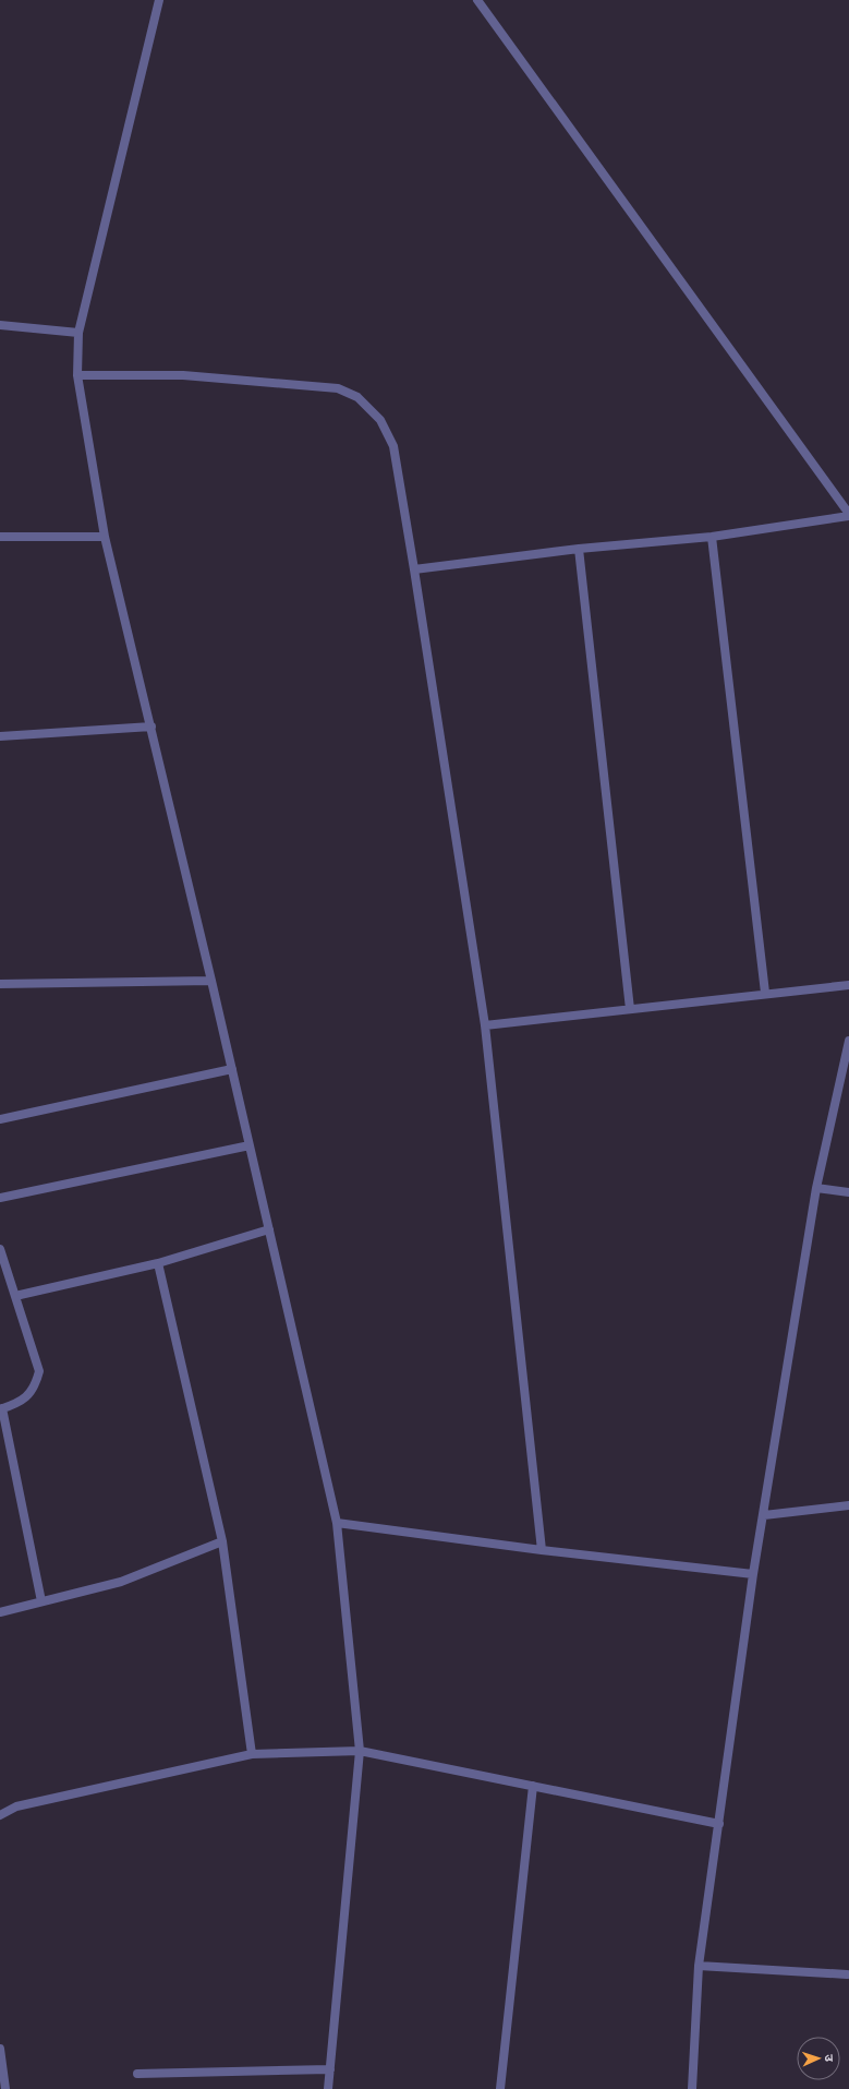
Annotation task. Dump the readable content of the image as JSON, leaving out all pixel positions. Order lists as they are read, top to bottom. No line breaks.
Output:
{"north":"right"}
